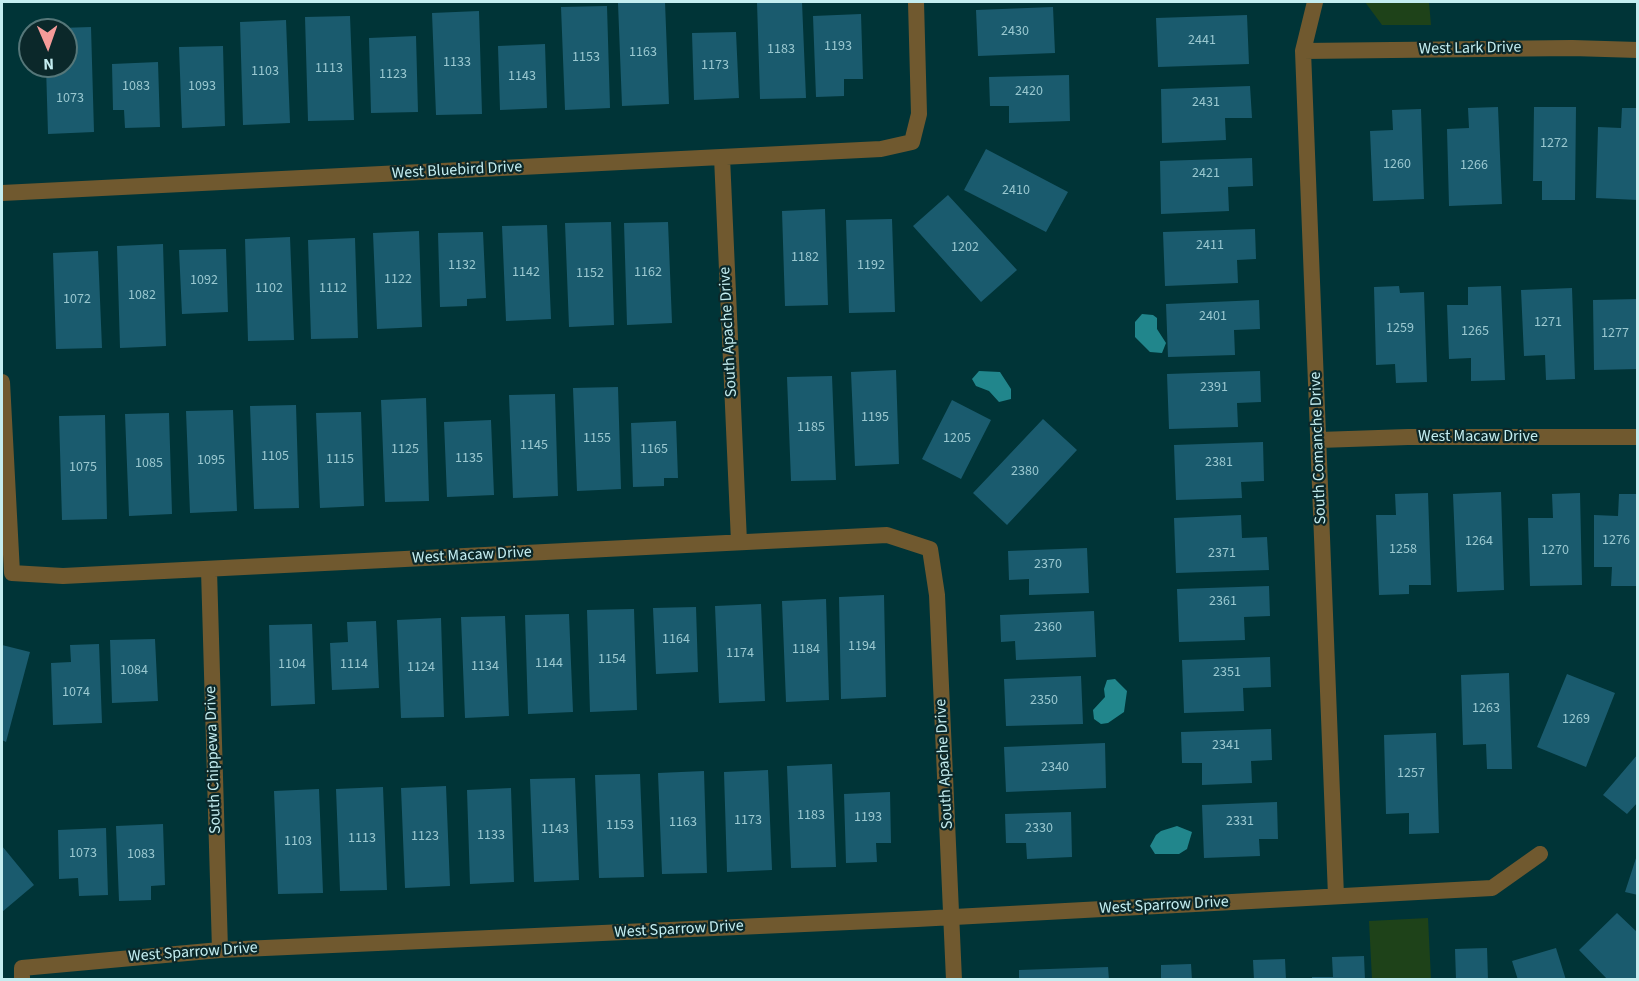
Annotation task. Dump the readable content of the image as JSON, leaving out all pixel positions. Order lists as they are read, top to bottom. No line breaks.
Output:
{"streets":{"street":["West Lark Drive","West Bluebird Drive","South Apache Drive","West Macaw Drive","South Comanche Drive","South Chippewa Drive","West Sparrow Drive"]},"crossings":[["West Lark Drive","South Comanche Drive"],["West Bluebird Drive","South Apache Drive"],["South Apache Drive","West Macaw Drive"],["South Apache Drive","West Sparrow Drive"],["West Macaw Drive","South Comanche Drive"],["West Macaw Drive","South Chippewa Drive"],["South Comanche Drive","West Sparrow Drive"],["South Chippewa Drive","West Sparrow Drive"]],"house_numbers":["2430","2441","1193","1183","1163","1153","1133","1173","1113","1103","1123","1143","1083","1093","2420","1073","2431","1272","1260","1266","2421","2410","2411","1202","1182","1132","1192","1142","1162","1152","1122","1092","1102","1112","1082","1072","2401","1271","1259","1265","1277","2391","1195","1185","1155","1205","1145","1125","1165","1105","1135","1115","1095","2381","1085","1075","2380","1276","1264","1258","1270","2371","2370","2361","2360","1164","1194","1184","1174","1154","1144","1104","1114","1134","1124","1084","2351","1074","2350","1263","1269","2341","2340","1257","1183","1193","1173","2331","1163","1153","2330","1143","1133","1123","1113","1103","1073","1083"],"north":"bottom"}
